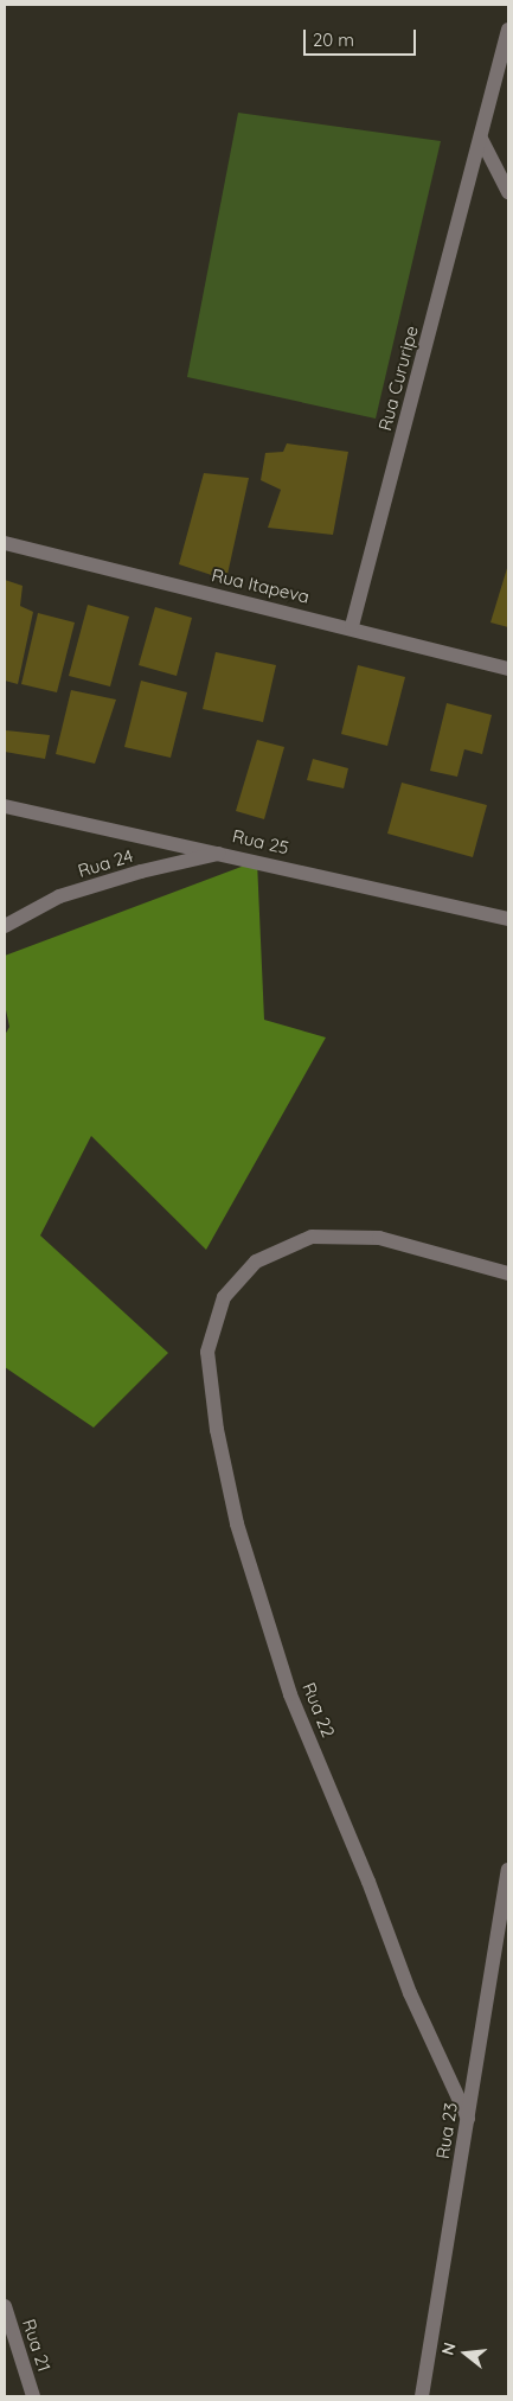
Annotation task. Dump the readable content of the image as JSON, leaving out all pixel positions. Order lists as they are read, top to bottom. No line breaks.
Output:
{"streets":{"street":["Rua Cururipe","Rua Itapeva","Rua 25","Rua 24","Rua 22","Rua 23","Rua 21"]},"crossings":[["Rua Cururipe","Rua Itapeva"],["Rua 25","Rua 24"],["Rua 22","Rua 23"]],"scale_bar":"20 m","north":"left"}
